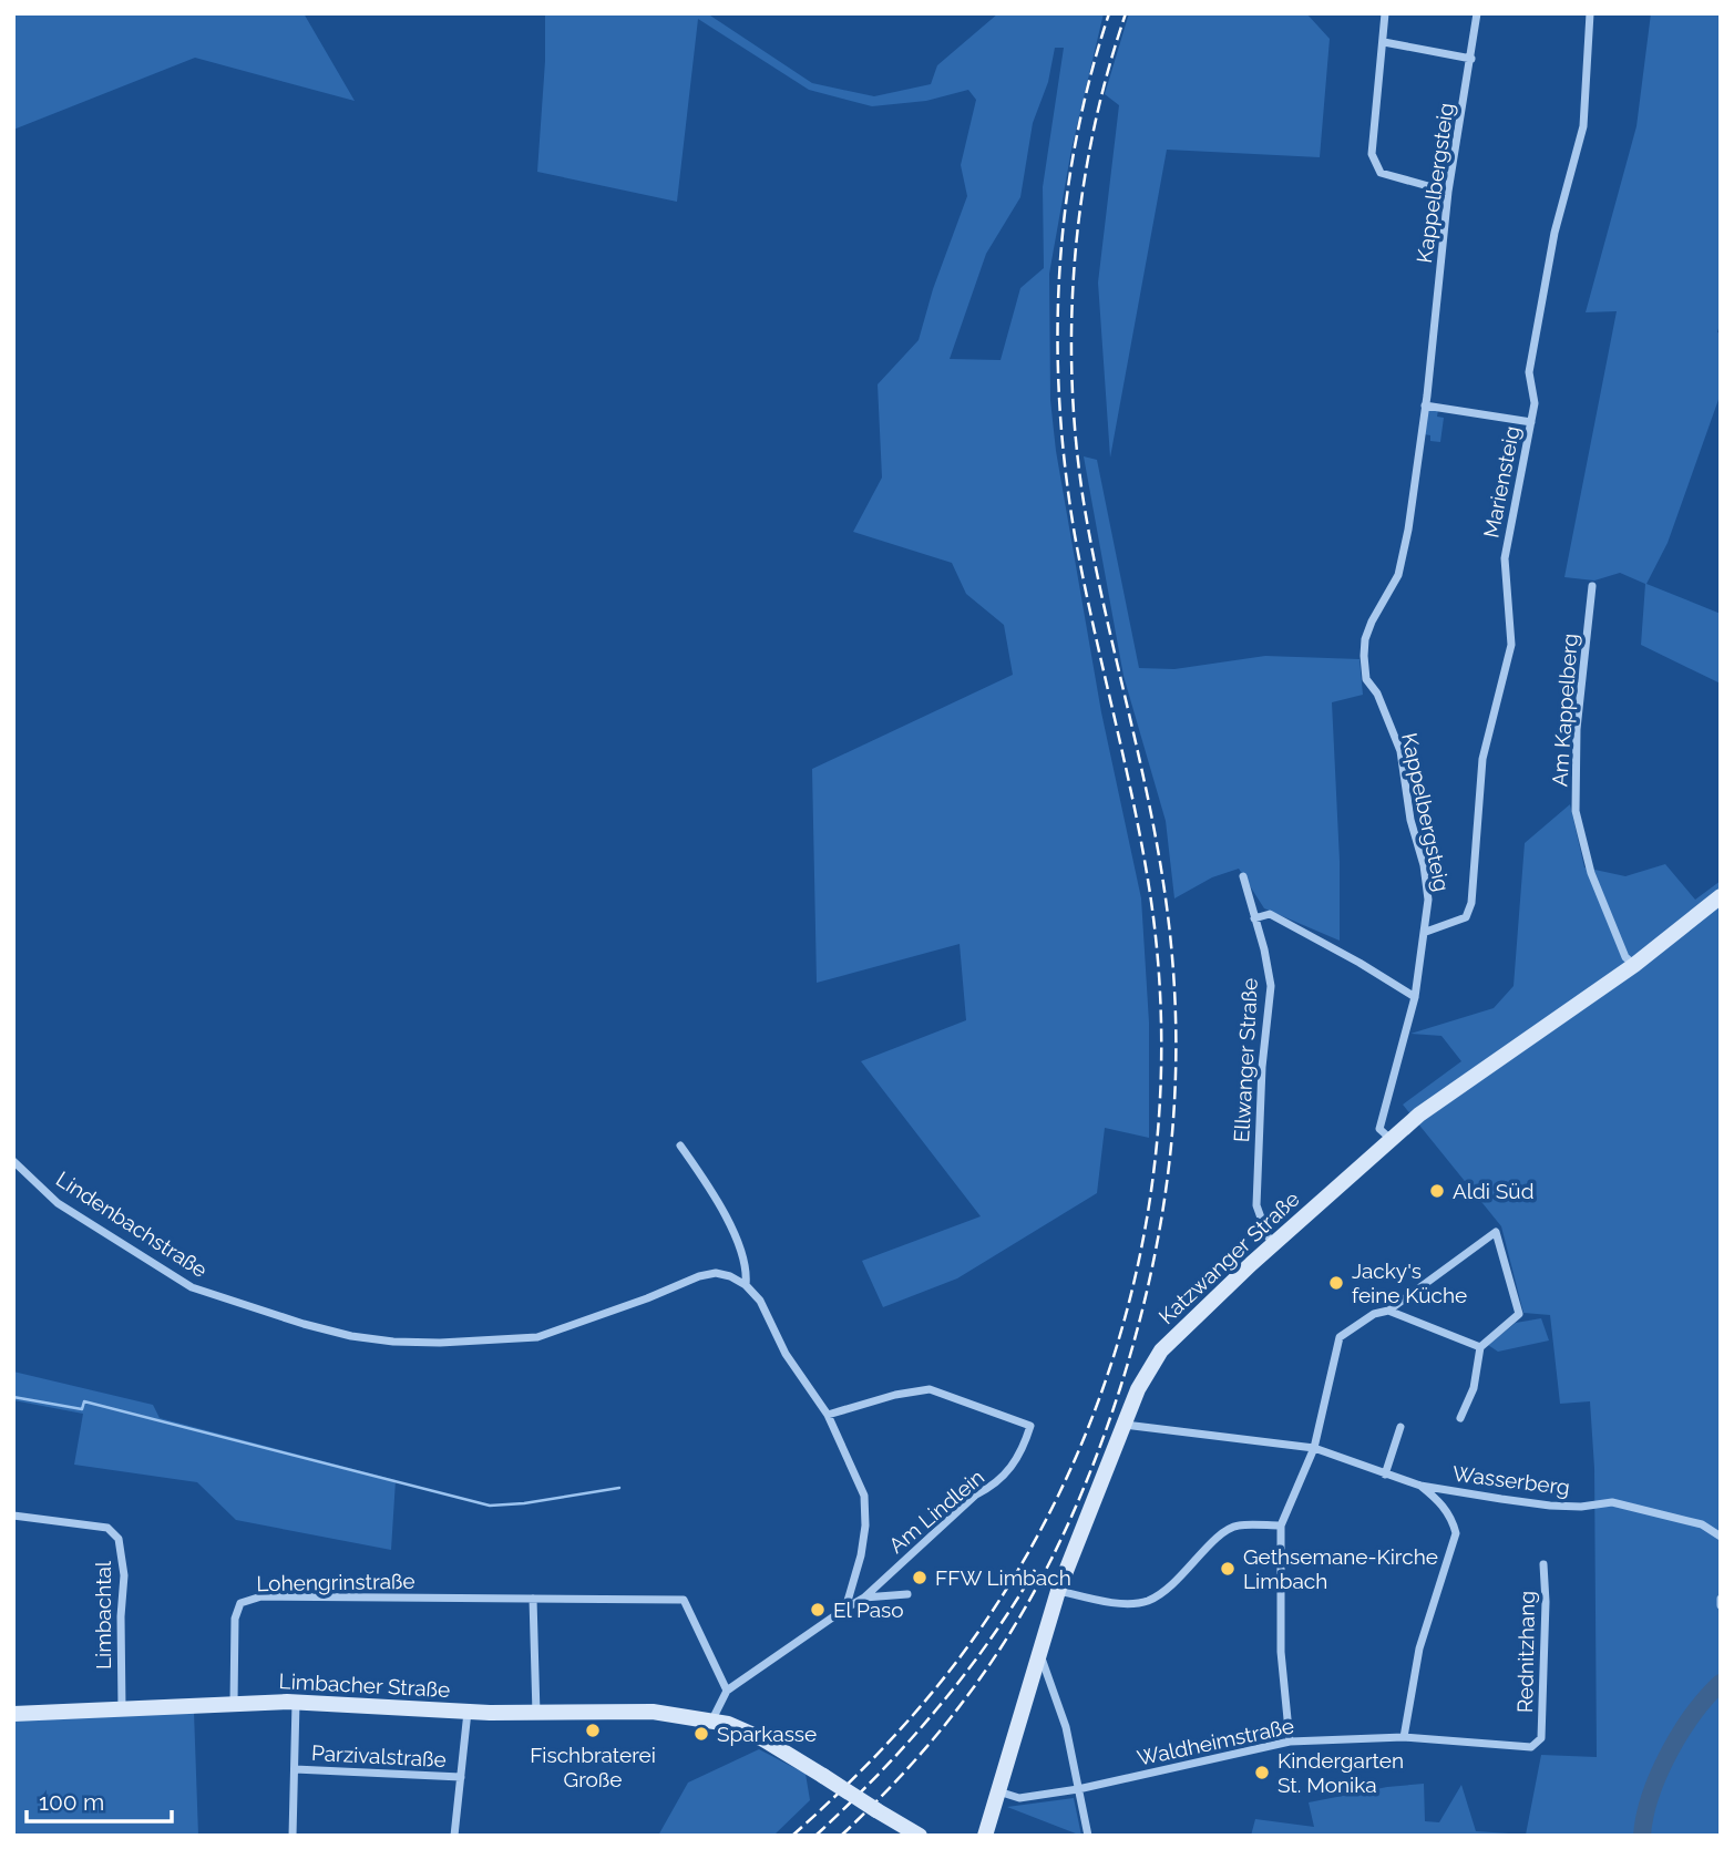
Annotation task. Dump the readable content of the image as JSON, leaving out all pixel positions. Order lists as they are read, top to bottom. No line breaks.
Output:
{"streets":{"main road":["Katzwanger Straße","Limbacher Straße"],"street":["Kappelbergsteig","Mariensteig","Am Kappelberg","Ellwanger Straße","Lindenbachstraße","Wasserberg","Am Lindlein","Lohengrinstraße","Limbachtal","Rednitzhang","Waldheimstraße","Parzivalstraße"]},"crossings":[["Kappelbergsteig","Mariensteig"],["Kappelbergsteig","Katzwanger Straße"],["Am Kappelberg","Katzwanger Straße"],["Ellwanger Straße","Katzwanger Straße"],["Katzwanger Straße","Wasserberg"],["Katzwanger Straße","Waldheimstraße"],["Lohengrinstraße","Limbacher Straße"],["Limbachtal","Limbacher Straße"],["Rednitzhang","Waldheimstraße"]],"places":["Aldi Süd","Jacky's feine Küche","Gethsemane-Kirche Limbach","FFW Limbach","El Paso","Fischbraterei Große","Sparkasse","Kindergarten St. Monika"],"scale_bar":"100 m"}
